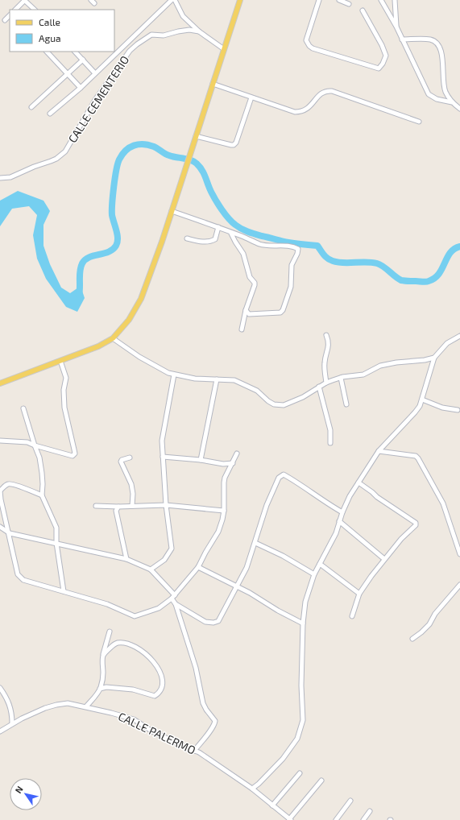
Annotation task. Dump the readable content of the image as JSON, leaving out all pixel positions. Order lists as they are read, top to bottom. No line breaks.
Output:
{"streets":{"street":["CALLE CEMENTERIO","CALLE PALERMO"]},"legend":["Calle","Agua"],"north":"top left"}
